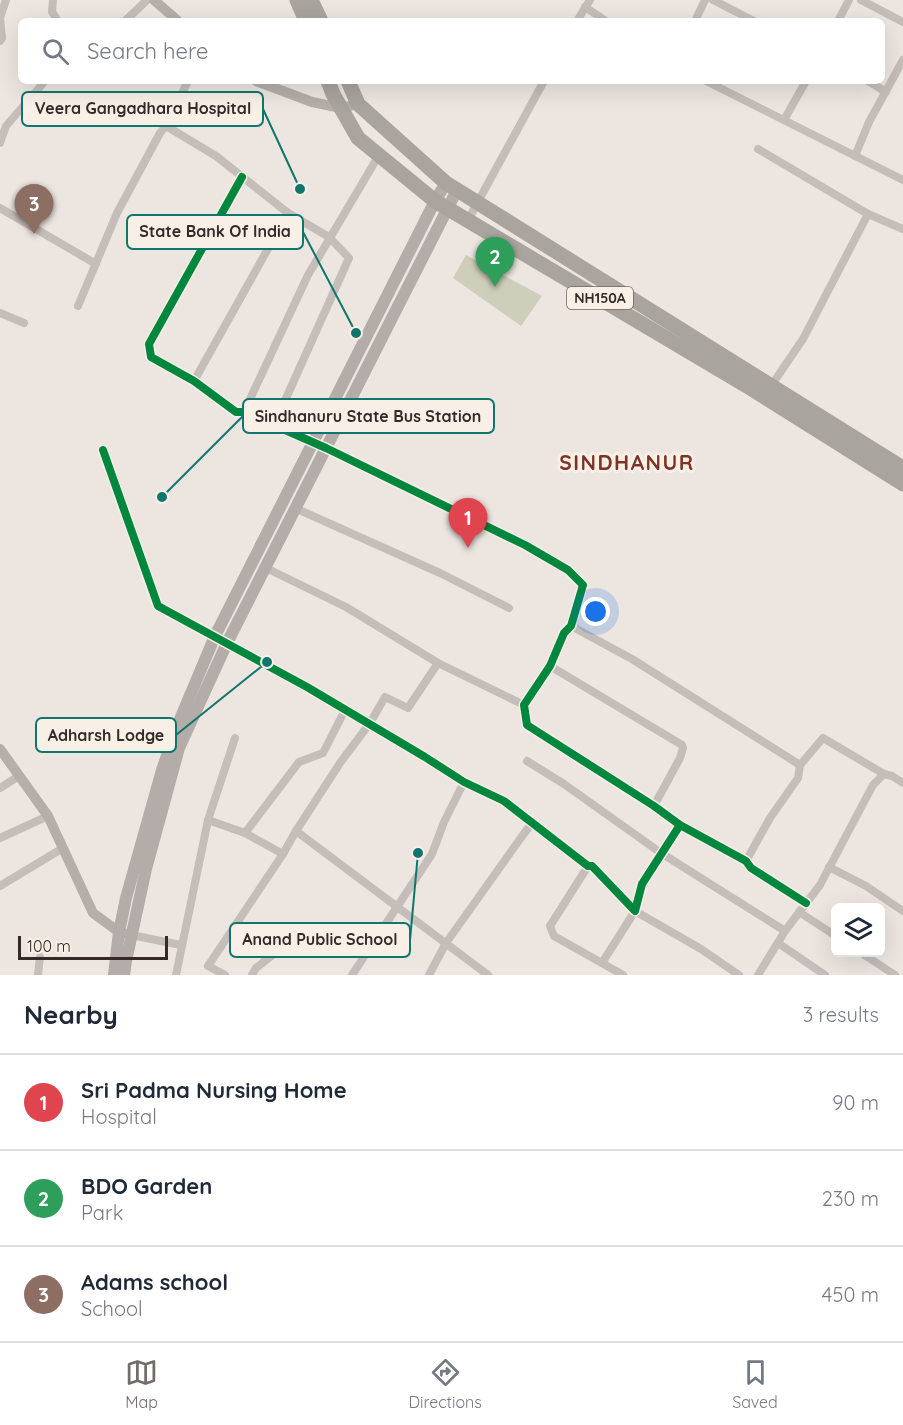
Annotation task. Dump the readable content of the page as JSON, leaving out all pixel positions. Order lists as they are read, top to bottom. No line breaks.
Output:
{"streets":{"highway":["NH150A"]},"districts":["SINDHANUR"],"places":["Veera Gangadhara Hospital","State Bank Of India","Sindhanuru State Bus Station","Adharsh Lodge","Anand Public School"],"scale_bar":"100 m","page":{"search":"Search here","pins":["3","2","1"],"scale":"100 m","heading":["Nearby","3 results"],"list":[{"mark":"1","name":"Sri Padma Nursing Home","note":"Hospital","value":"90 m"},{"mark":"2","name":"BDO Garden","note":"Park","value":"230 m"},{"mark":"3","name":"Adams school","note":"School","value":"450 m"}],"nav":["Map","Directions","Saved"]}}
